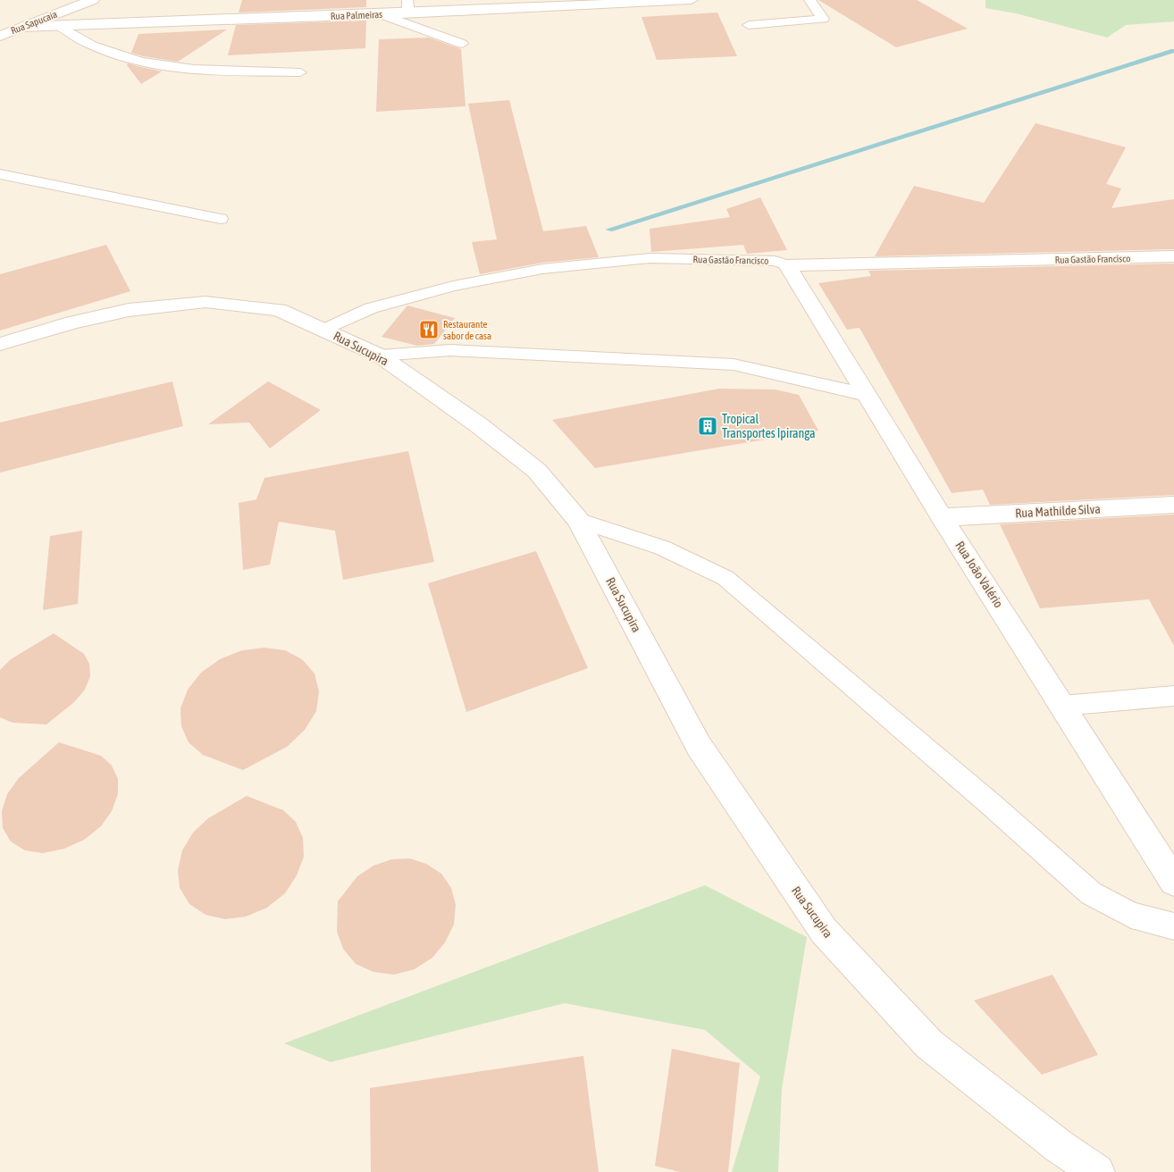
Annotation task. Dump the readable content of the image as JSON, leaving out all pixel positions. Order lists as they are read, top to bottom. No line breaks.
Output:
{"streets":{"street":["Rua Palmeiras","Rua Sapucaia","Rua Gastão Francisco","Rua Sucupira","Rua Mathilde Silva","Rua João Valério"]},"crossings":[["Rua Palmeiras","Rua Sapucaia"],["Rua Gastão Francisco","Rua Sucupira"],["Rua Gastão Francisco","Rua João Valério"],["Rua Mathilde Silva","Rua João Valério"]],"places":{"restaurant":["Restaurante sabor de casa"],"building":["Tropical Transportes Ipiranga"]}}
